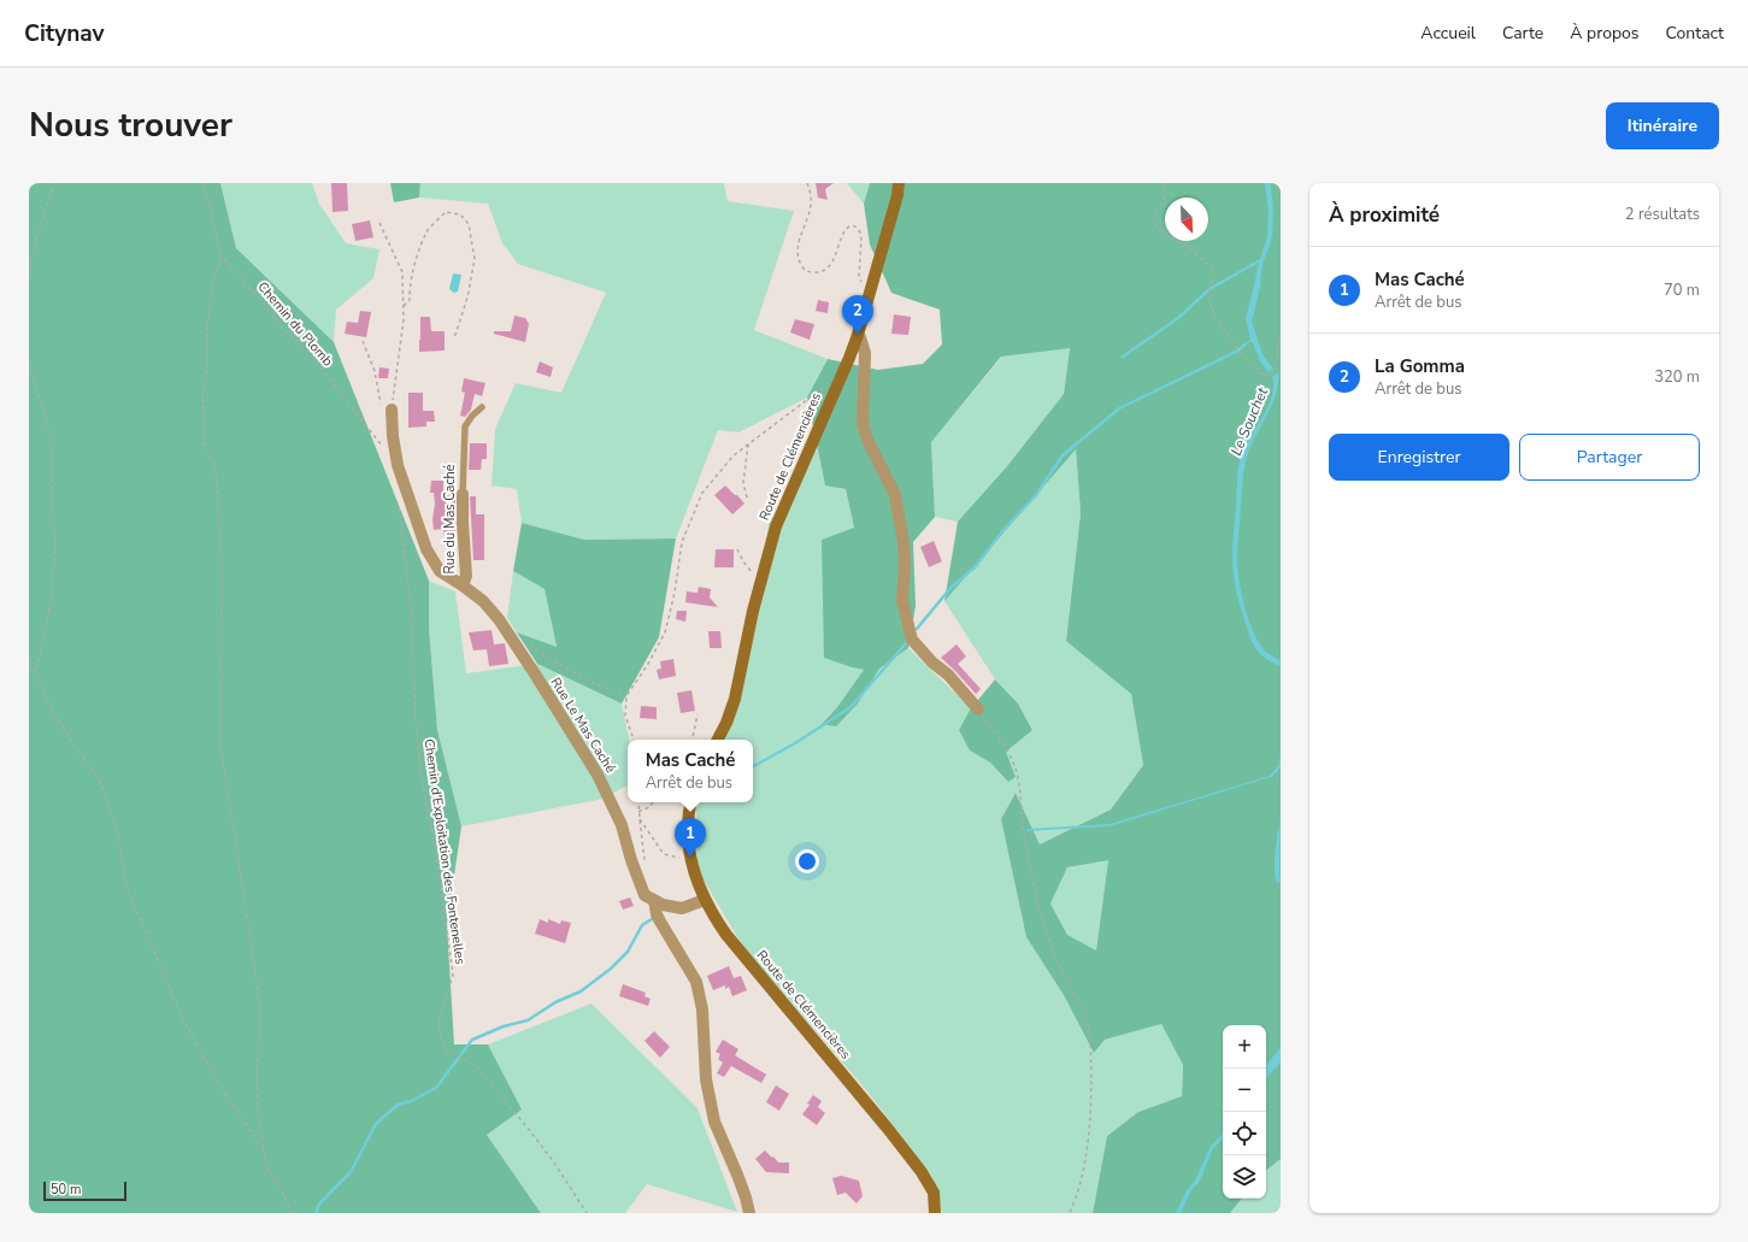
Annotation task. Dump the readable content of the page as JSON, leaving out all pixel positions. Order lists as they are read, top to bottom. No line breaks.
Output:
{"streets":{"street":["Route de Clémencières","Rue du Mas Caché","Rue Le Mas Caché"],"path":["Chemin du Plomb","Chemin d'Exploitation des Fontenelles"]},"crossings":[["Chemin du Plomb","Rue du Mas Caché"],["Rue du Mas Caché","Rue Le Mas Caché"]],"water":["Le Souchet"],"scale_bar":"50 m","north":"bottom right","page":{"header":"Citynav","nav":["Accueil","Carte","À propos","Contact"],"title":"Nous trouver","buttons":["Itinéraire",["Enregistrer","Partager"]],"heading":["À proximité","2 résultats"],"list":[{"mark":"1","name":"Mas Caché","note":"Arrêt de bus","value":"70 m"},{"mark":"2","name":"La Gomma","note":"Arrêt de bus","value":"320 m"}],"pins":["2","1"],"popup":["Mas Caché","Arrêt de bus"],"map_buttons":["+","−"],"scale":"50 m"}}
